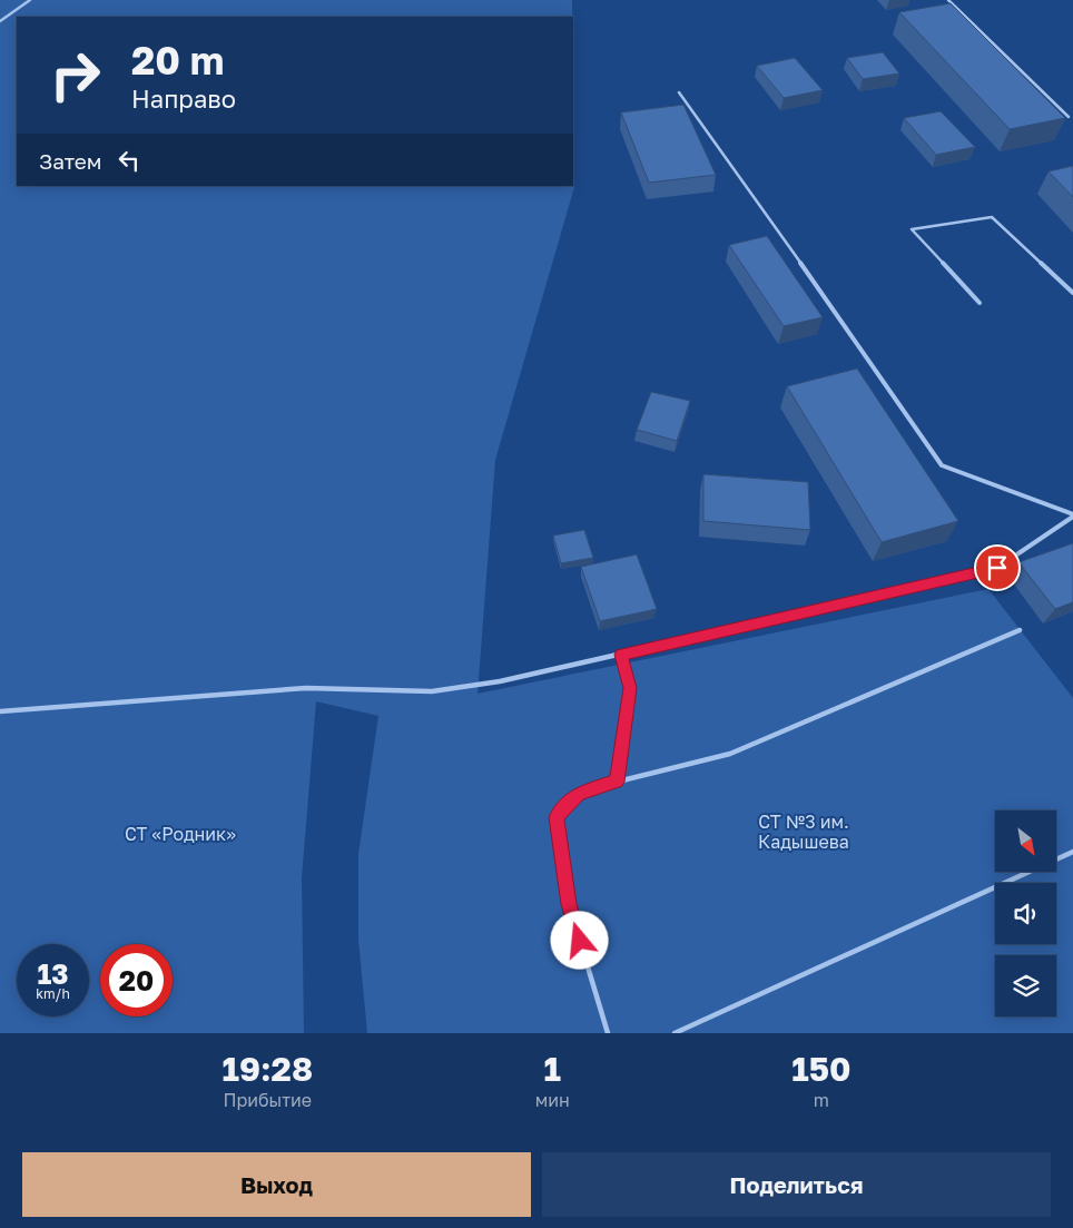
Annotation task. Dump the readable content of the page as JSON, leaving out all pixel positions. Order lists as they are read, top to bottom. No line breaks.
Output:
{"parks":["СТ №3 им. Кадышева","СТ «Родник»"],"north":"bottom right","page":{"turn":["20 m","Направо"],"then":"Затем","speed":"13 km/h","limit":"20","eta":["19:28","Прибытие","1","мин","150","m"],"buttons":["Выход","Поделиться"]}}
